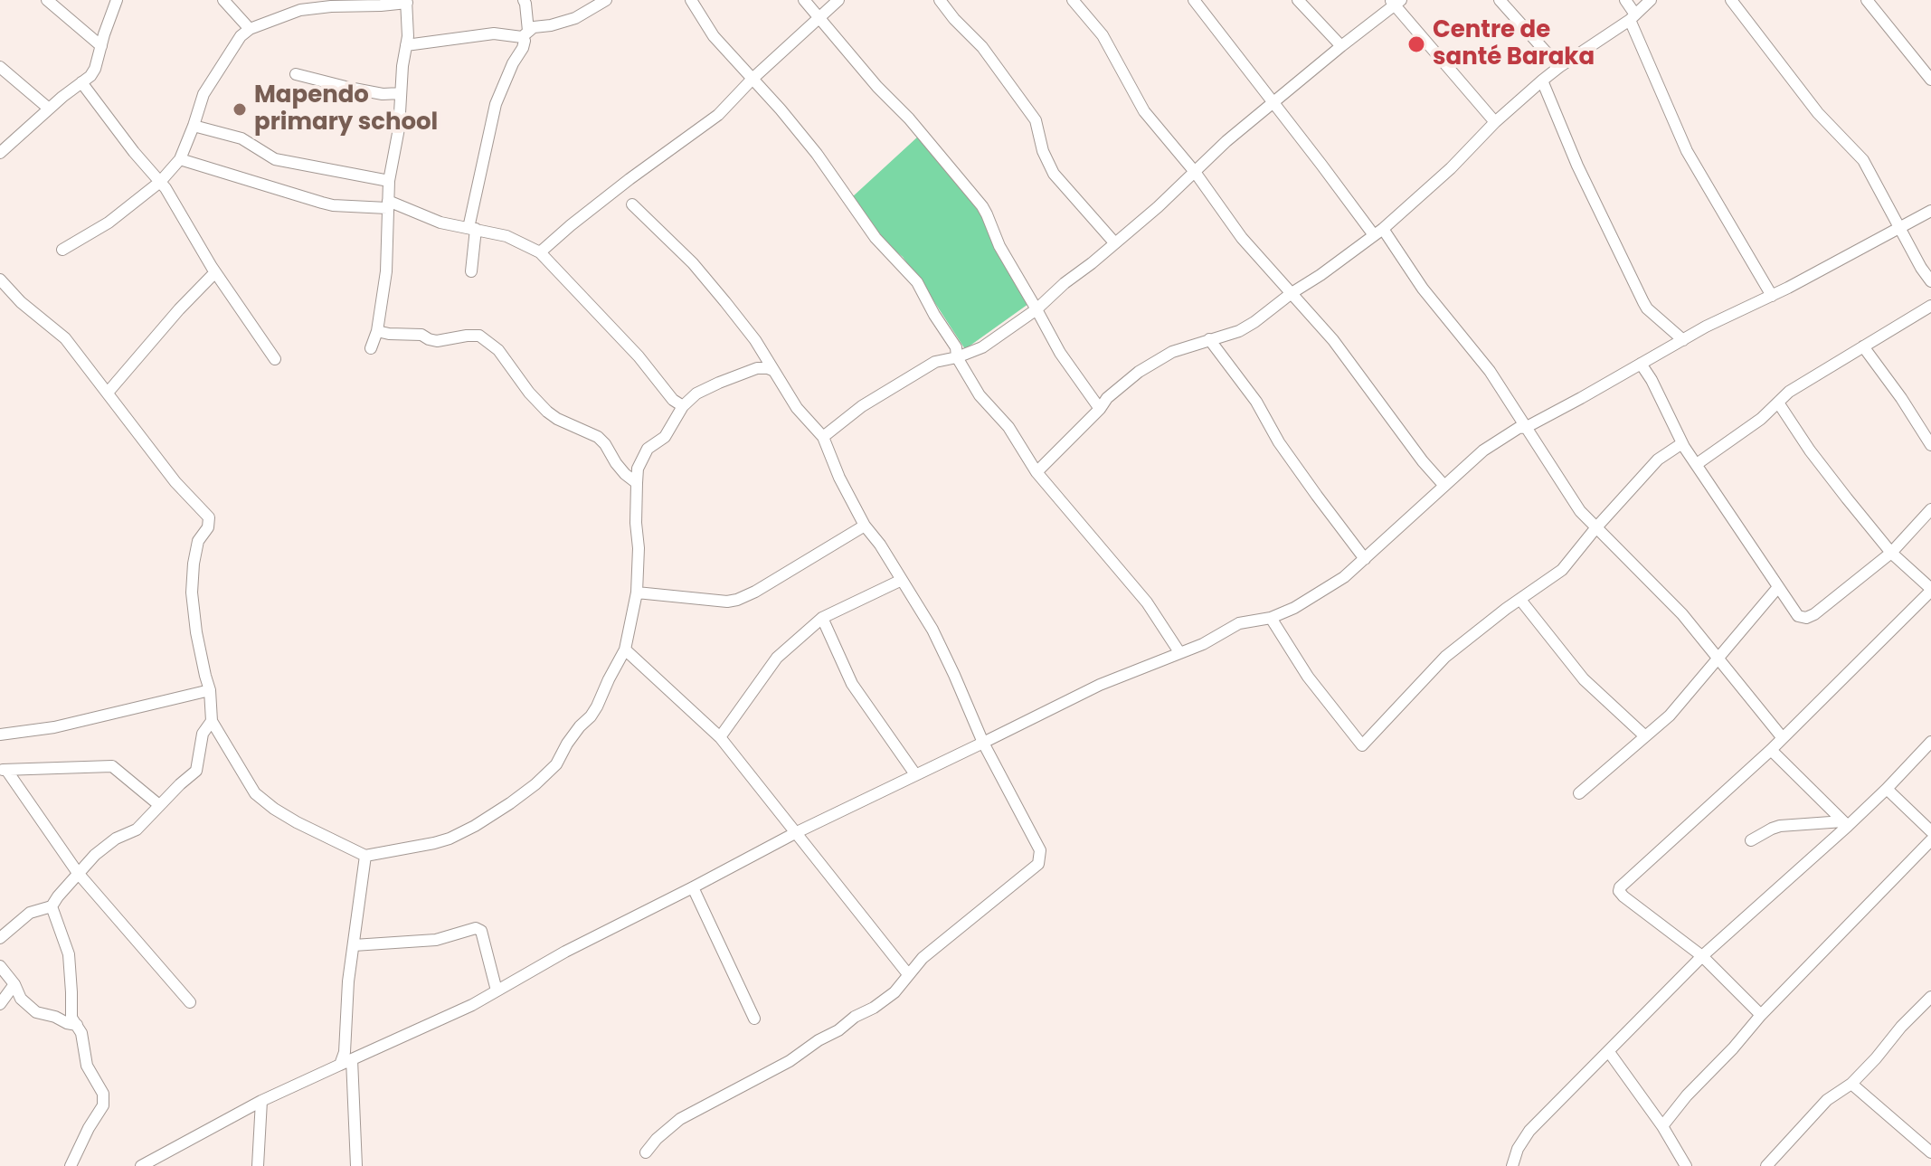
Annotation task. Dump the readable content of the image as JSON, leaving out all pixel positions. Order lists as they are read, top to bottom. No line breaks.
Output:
{"places":["Centre de santé Baraka","Mapendo primary school"]}
